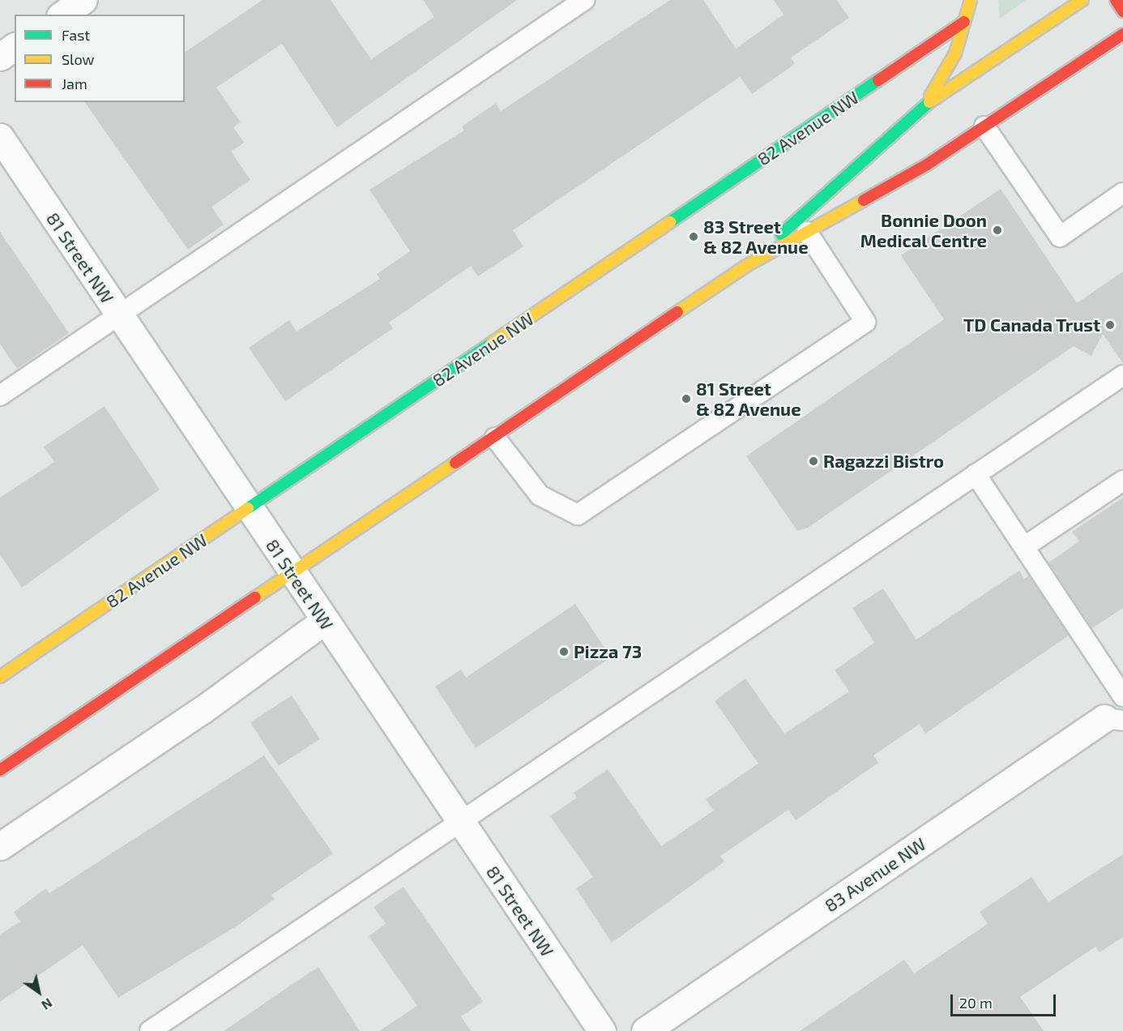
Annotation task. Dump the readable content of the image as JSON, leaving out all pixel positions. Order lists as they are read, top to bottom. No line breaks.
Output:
{"streets":{"main road":["82 Avenue NW"],"street":["81 Street NW","83 Avenue NW"]},"crossings":[["82 Avenue NW","81 Street NW"]],"places":["Bonnie Doon Medical Centre","83 Street & 82 Avenue","TD Canada Trust","81 Street & 82 Avenue","Ragazzi Bistro","Pizza 73"],"legend":["Fast","Slow","Jam"],"scale_bar":"20 m","north":"bottom right"}
